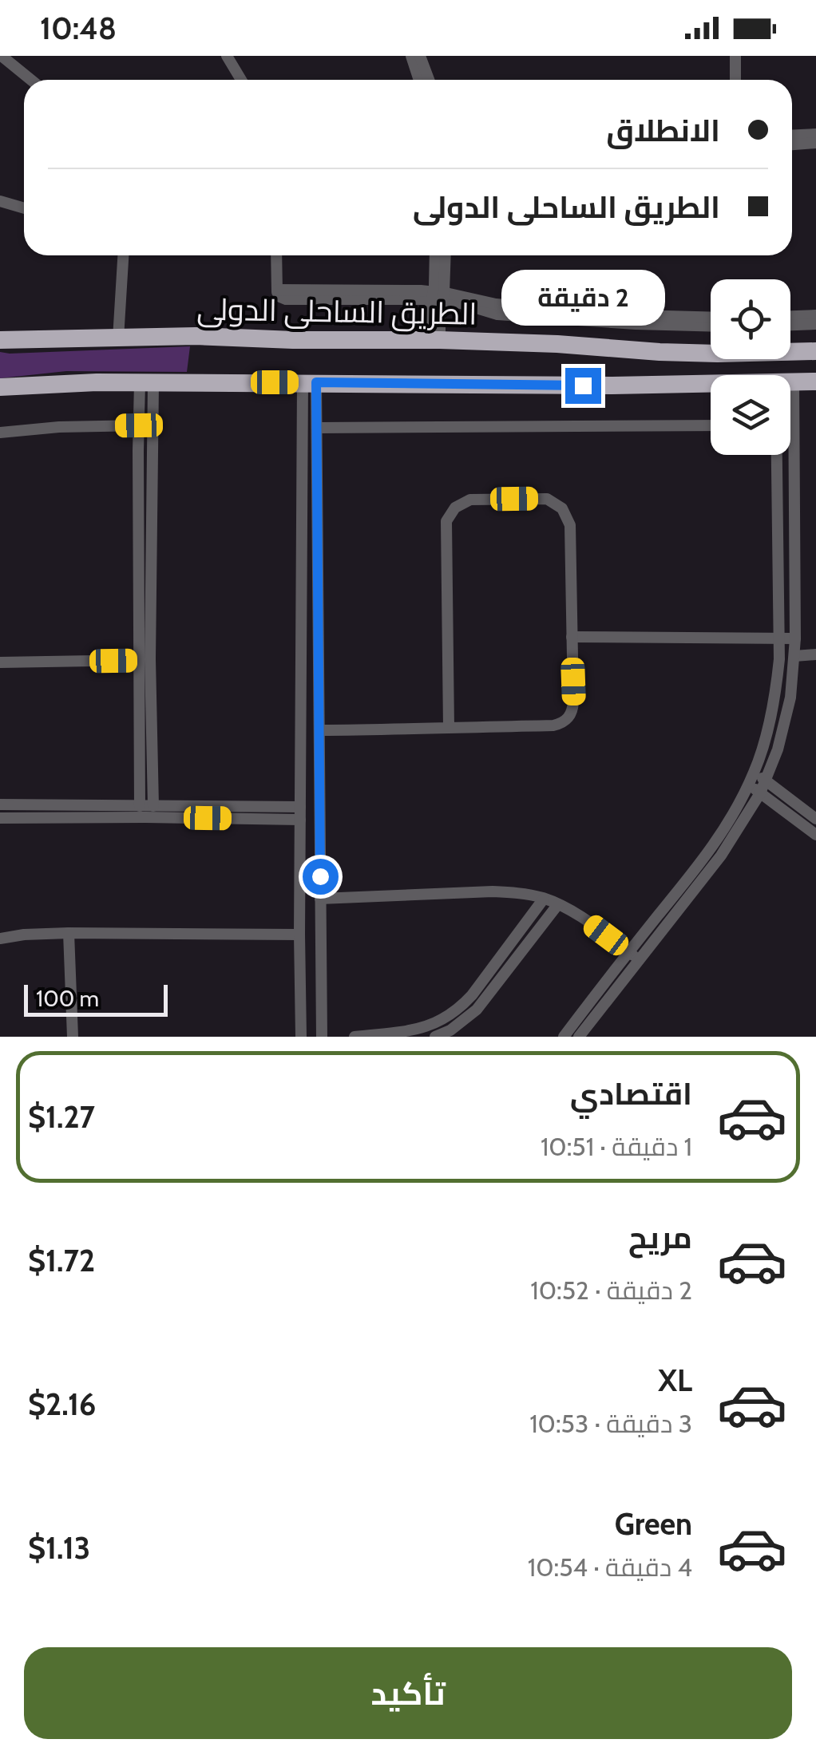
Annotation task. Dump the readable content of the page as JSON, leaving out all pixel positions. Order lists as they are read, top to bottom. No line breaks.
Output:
{"streets":{"highway":["الطريق الساحلى الدولى"]},"scale_bar":"100 m","page":{"status":"10:48","banner":["الانطلاق","الطريق الساحلى الدولى"],"bubble":"2 دقيقة","scale":"100 m","list":[{"name":"اقتصادي","note":"1 دقيقة · 10:51","value":"$1.27"},{"name":"مريح","note":"2 دقيقة · 10:52","value":"$1.72"},{"name":"XL","note":"3 دقيقة · 10:53","value":"$2.16"},{"name":"Green","note":"4 دقيقة · 10:54","value":"$1.13"}],"buttons":"تأكيد"}}
